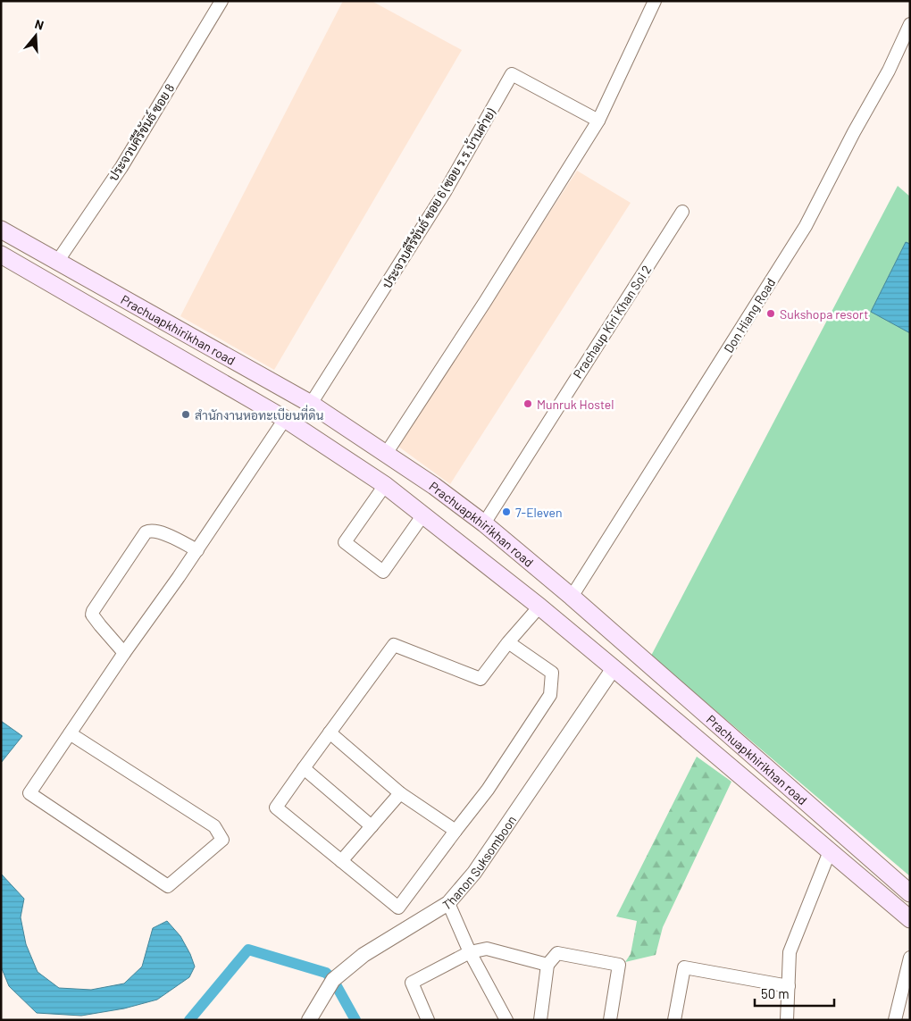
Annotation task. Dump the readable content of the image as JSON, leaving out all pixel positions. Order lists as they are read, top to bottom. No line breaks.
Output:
{"streets":{"main road":["Prachuapkhirikhan road"],"street":["ประจวบคีรีขันธ์ ซอย 8","ประจวบคีรีขันธ์ ซอย 6 (ซอย ร.ร.บ้านค่าย)","Don Hiang Road","Prachaup Kiri Khan Soi 2","Thanon Suksomboon"]},"crossings":[["ประจวบคีรีขันธ์ ซอย 8","Prachuapkhirikhan road"],["ประจวบคีรีขันธ์ ซอย 6 (ซอย ร.ร.บ้านค่าย)","Prachuapkhirikhan road"],["Don Hiang Road","Prachuapkhirikhan road"],["Prachaup Kiri Khan Soi 2","Prachuapkhirikhan road"],["Prachuapkhirikhan road","Thanon Suksomboon"]],"places":["Sukshopa resort","Munruk Hostel","สำนักงานหอทะเบียนที่ดิน","7-Eleven"],"scale_bar":"50 m","north":"top"}
